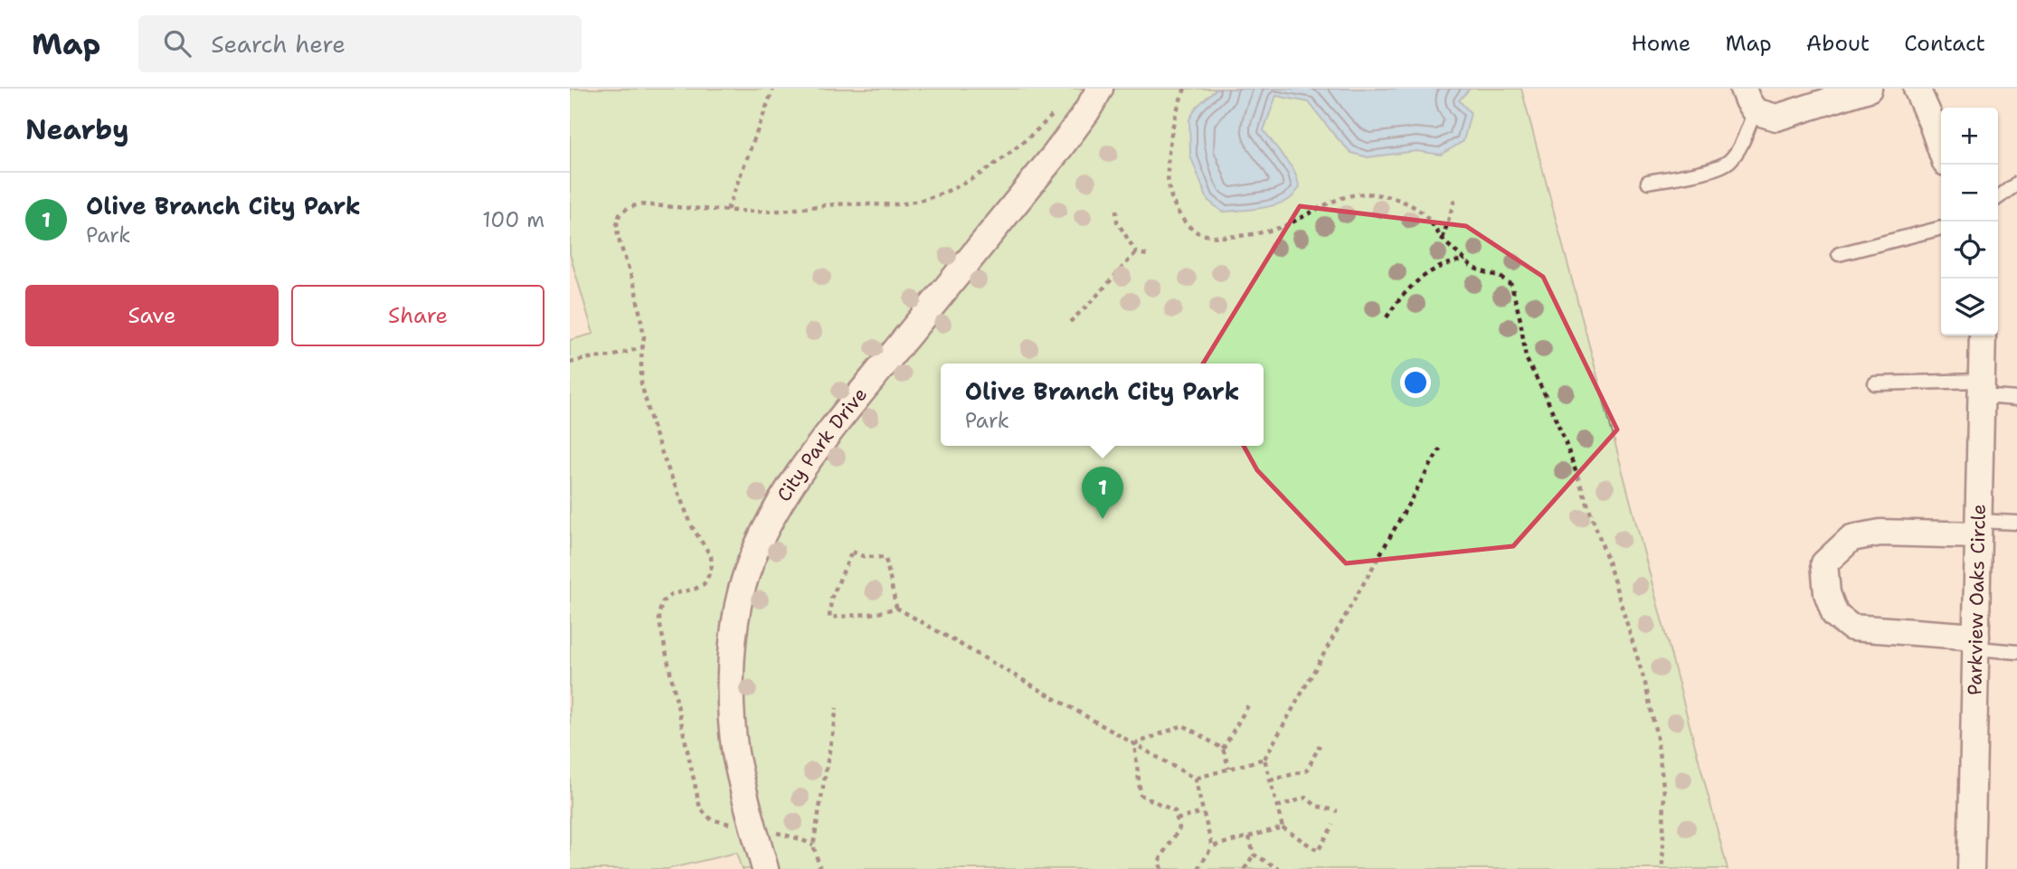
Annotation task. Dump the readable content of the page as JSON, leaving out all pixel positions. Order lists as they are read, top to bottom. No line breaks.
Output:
{"streets":{"street":["City Park Drive","Parkview Oaks Circle"]},"page":{"header":"Map","search":"Search here","nav":["Home","Map","About","Contact"],"heading":"Nearby","map_buttons":["+","−"],"list":[{"mark":"1","name":"Olive Branch City Park","note":"Park","value":"100 m"}],"buttons":["Save","Share"],"popup":["Olive Branch City Park","Park"],"pins":"1"}}
